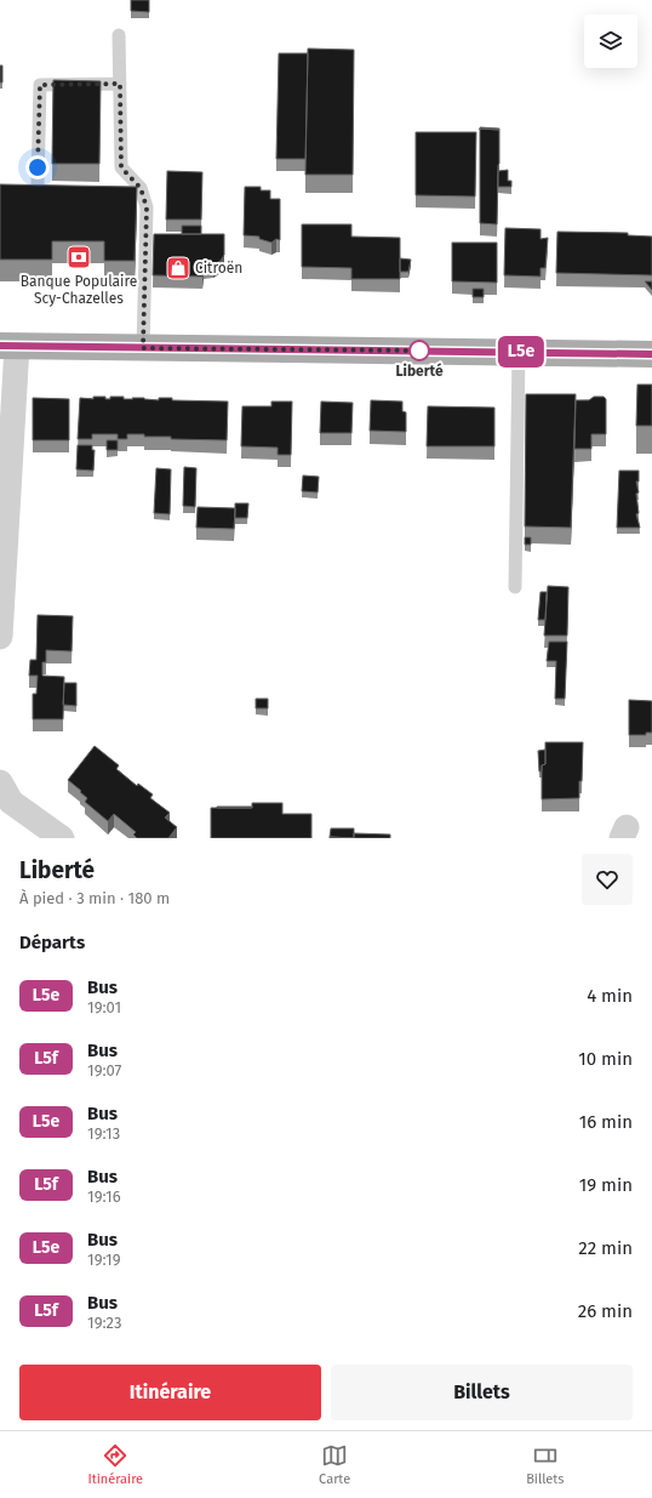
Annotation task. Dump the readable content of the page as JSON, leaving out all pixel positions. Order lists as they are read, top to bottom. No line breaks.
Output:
{"places":{"bank":["Banque Populaire Scy-Chazelles"],"shop":["Citroën"],"other":["Liberté"]},"lines":["bus line L5e"],"page":{"on_map":"L5e","heading":[["Liberté","À pied · 3 min · 180 m"],"Départs"],"list":[{"mark":"L5e","name":"Bus","note":"19:01","value":"4 min"},{"mark":"L5f","name":"Bus","note":"19:07","value":"10 min"},{"mark":"L5e","name":"Bus","note":"19:13","value":"16 min"},{"mark":"L5f","name":"Bus","note":"19:16","value":"19 min"},{"mark":"L5e","name":"Bus","note":"19:19","value":"22 min"},{"mark":"L5f","name":"Bus","note":"19:23","value":"26 min"}],"buttons":["Itinéraire","Billets"],"tabs":["Itinéraire","Carte","Billets"]}}
